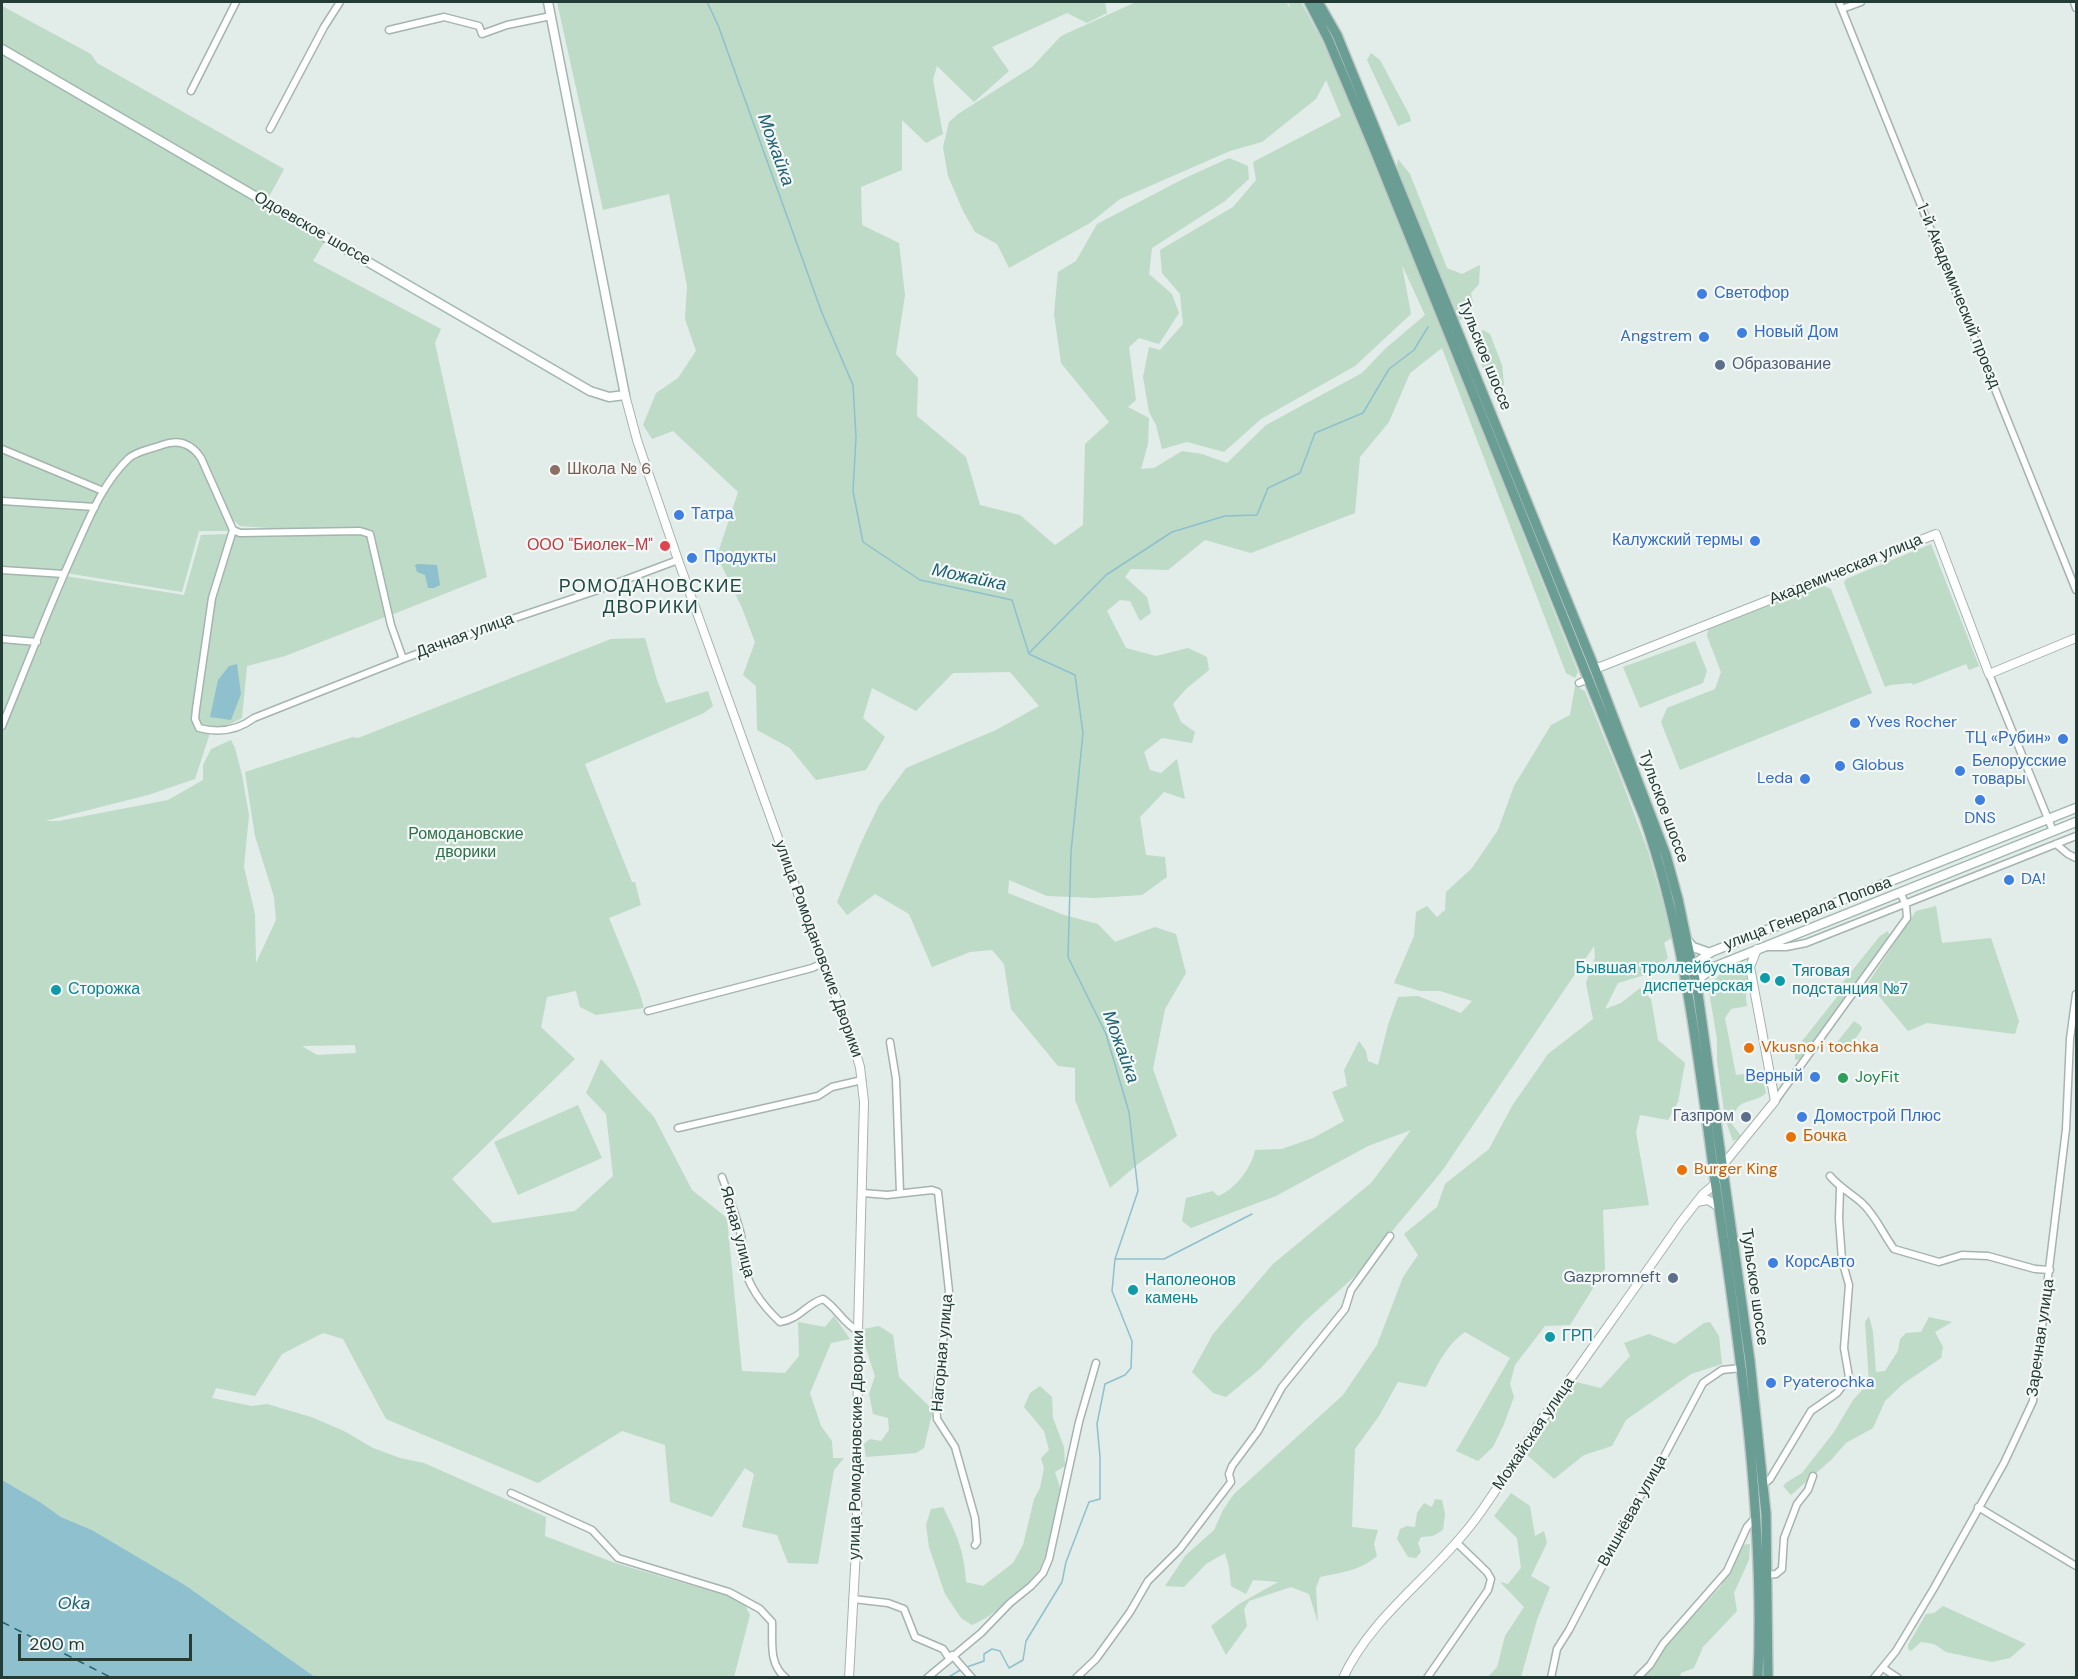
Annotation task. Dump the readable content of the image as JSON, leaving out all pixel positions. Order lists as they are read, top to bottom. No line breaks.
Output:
{"streets":{"main road":["Одоевское шоссе","Тульское шоссе","улица Генерала Попова"],"street":["1-й Академический проезд","Академическая улица","Дачная улица","улица Ромодановские Дворики","Ясная улица","Заречная улица","Нагорная улица","Можайская улица","Вишнёвая улица"]},"crossings":[["Одоевское шоссе","улица Ромодановские Дворики"],["Тульское шоссе","Академическая улица"],["Тульское шоссе","улица Генерала Попова"],["Тульское шоссе","Можайская улица"],["Тульское шоссе","Вишнёвая улица"],["Дачная улица","улица Ромодановские Дворики"],["улица Ромодановские Дворики","Ясная улица"],["улица Ромодановские Дворики","Нагорная улица"]],"districts":["РОМОДАНОВСКИЕ ДВОРИКИ"],"water":["Можайка","Oka"],"parks":["Ромодановские дворики"],"places":["Светофор","Новый Дом","Angstrem","Образование","Школа № 6","Татра","Калужский термы","ООО \"Биолек-М\"","Продукты","Yves Rocher","ТЦ «Рубин»","Globus","Белорусские товары","Leda","DNS","DA!","Бывшая троллейбусная диспетчерская","Тяговая подстанция №7","Сторожка","Vkusno i tochka","Верный","JoyFit","Газпром","Домострой Плюс","Бочка","Burger King","КорсАвто","Gazpromneft","Наполеонов камень","ГРП","Pyaterochka"],"scale_bar":"200 m"}
